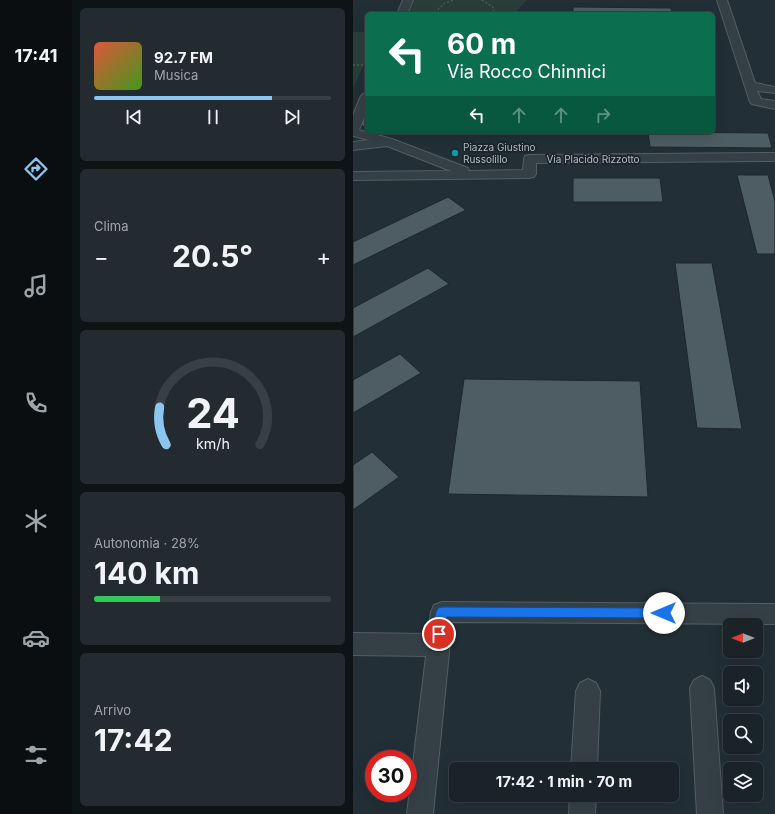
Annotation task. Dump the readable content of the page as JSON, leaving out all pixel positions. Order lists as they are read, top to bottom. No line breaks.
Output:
{"streets":{"street":["Via Placido Rizzotto"]},"places":["Piazza Giustino Russolillo"],"north":"left","page":{"tabs":"17:41","turn":["60 m","Via Rocco Chinnici"],"song":["92.7 FM","Musica"],"tile":["Clima",["Autonomia · 28%","140 km"],["Arrivo","17:42"]],"heat":["−","20.5°","+"],"limit":"30","trip":"17:42 · 1 min · 70 m","gauge":["24","km/h"]}}
